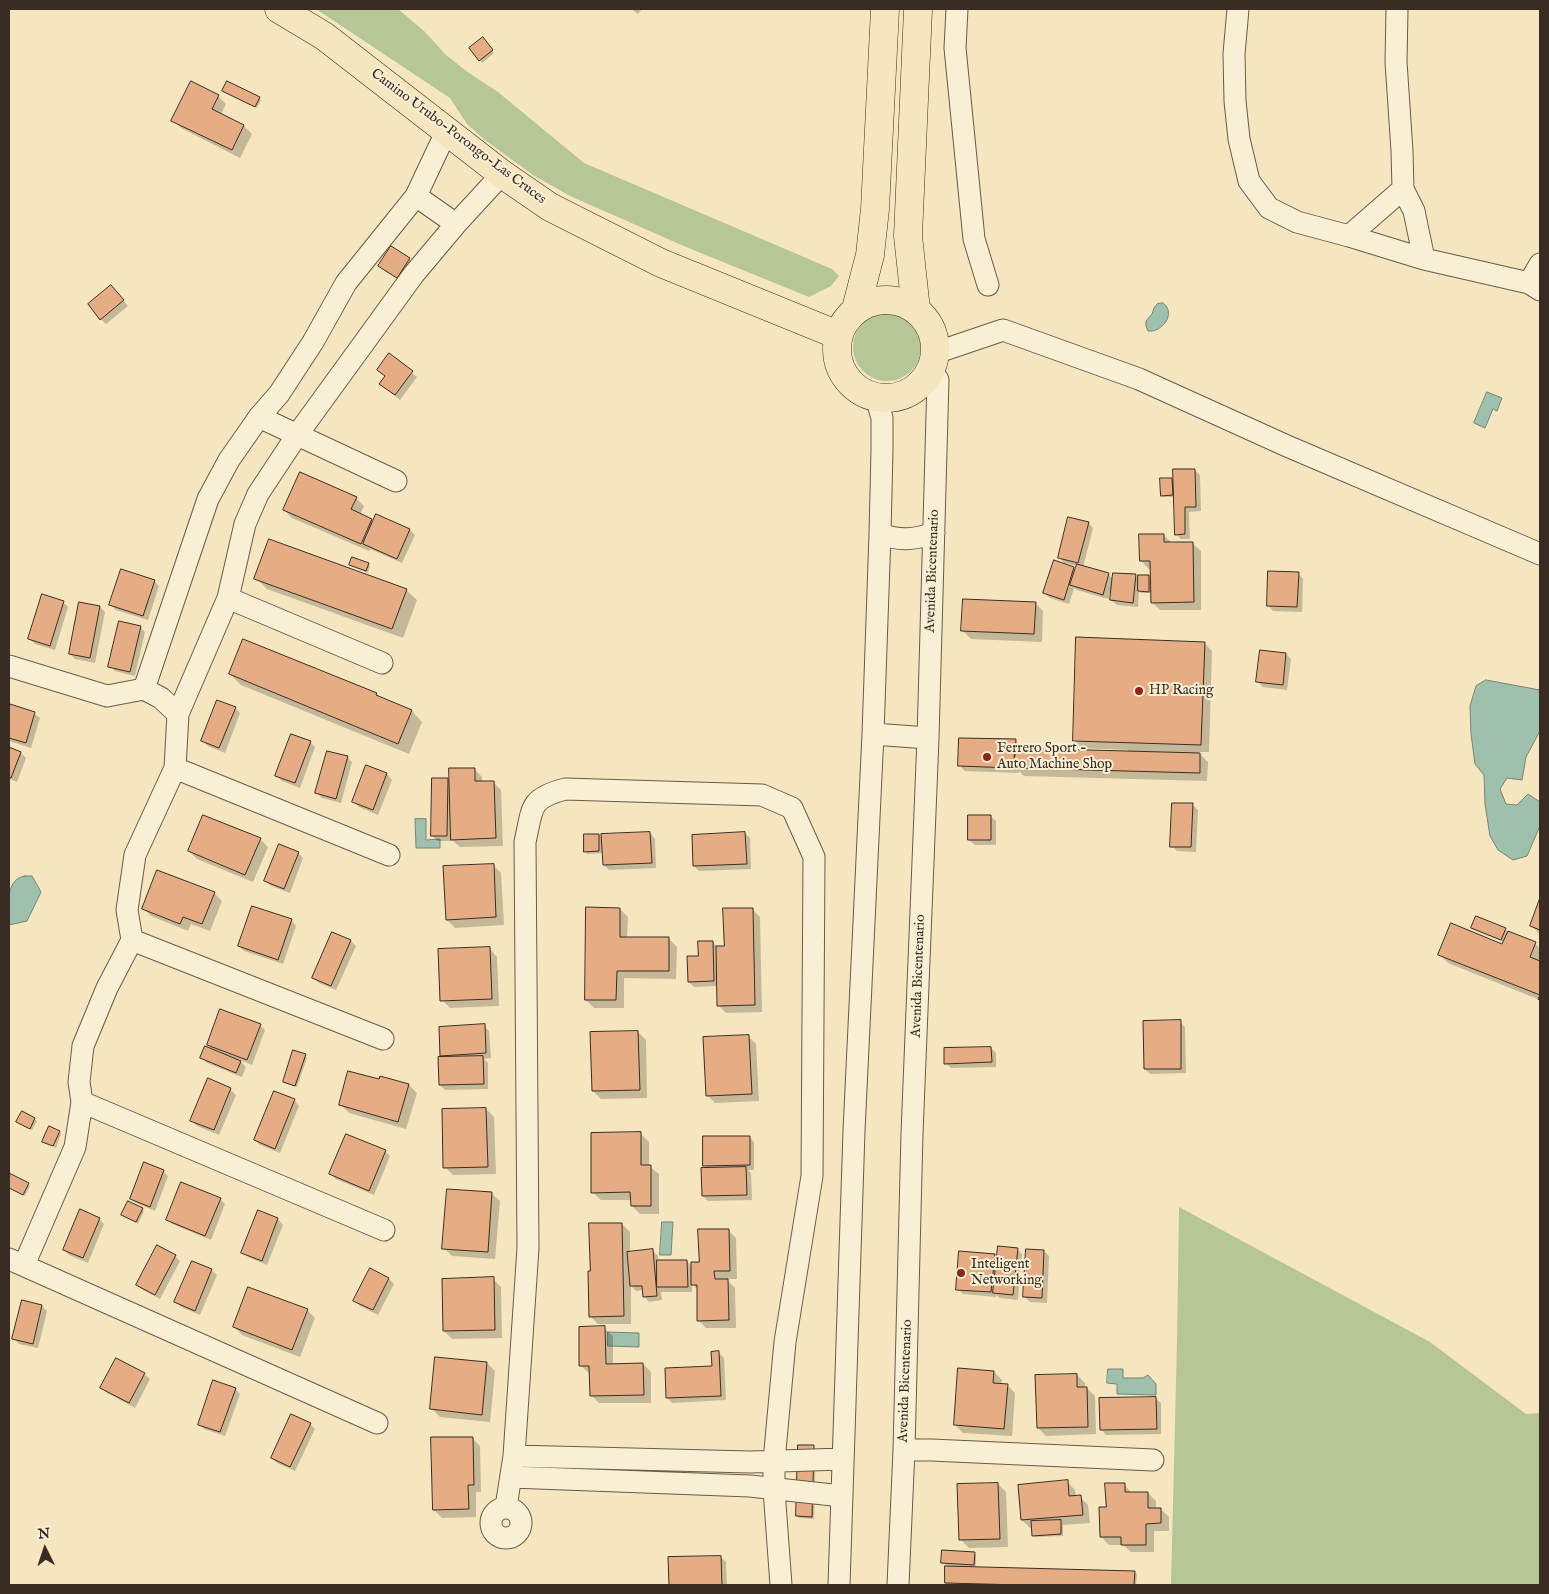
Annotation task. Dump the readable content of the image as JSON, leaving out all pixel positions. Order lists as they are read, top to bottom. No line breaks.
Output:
{"streets":{"main road":["Camino Urubo-Porongo-Las Cruces"],"street":["Avenida Bicentenario"]},"crossings":[["Camino Urubo-Porongo-Las Cruces","Avenida Bicentenario"]],"places":["HP Racing","Ferrero Sport - Auto Machine Shop","Inteligent Networking"],"north":"top"}
